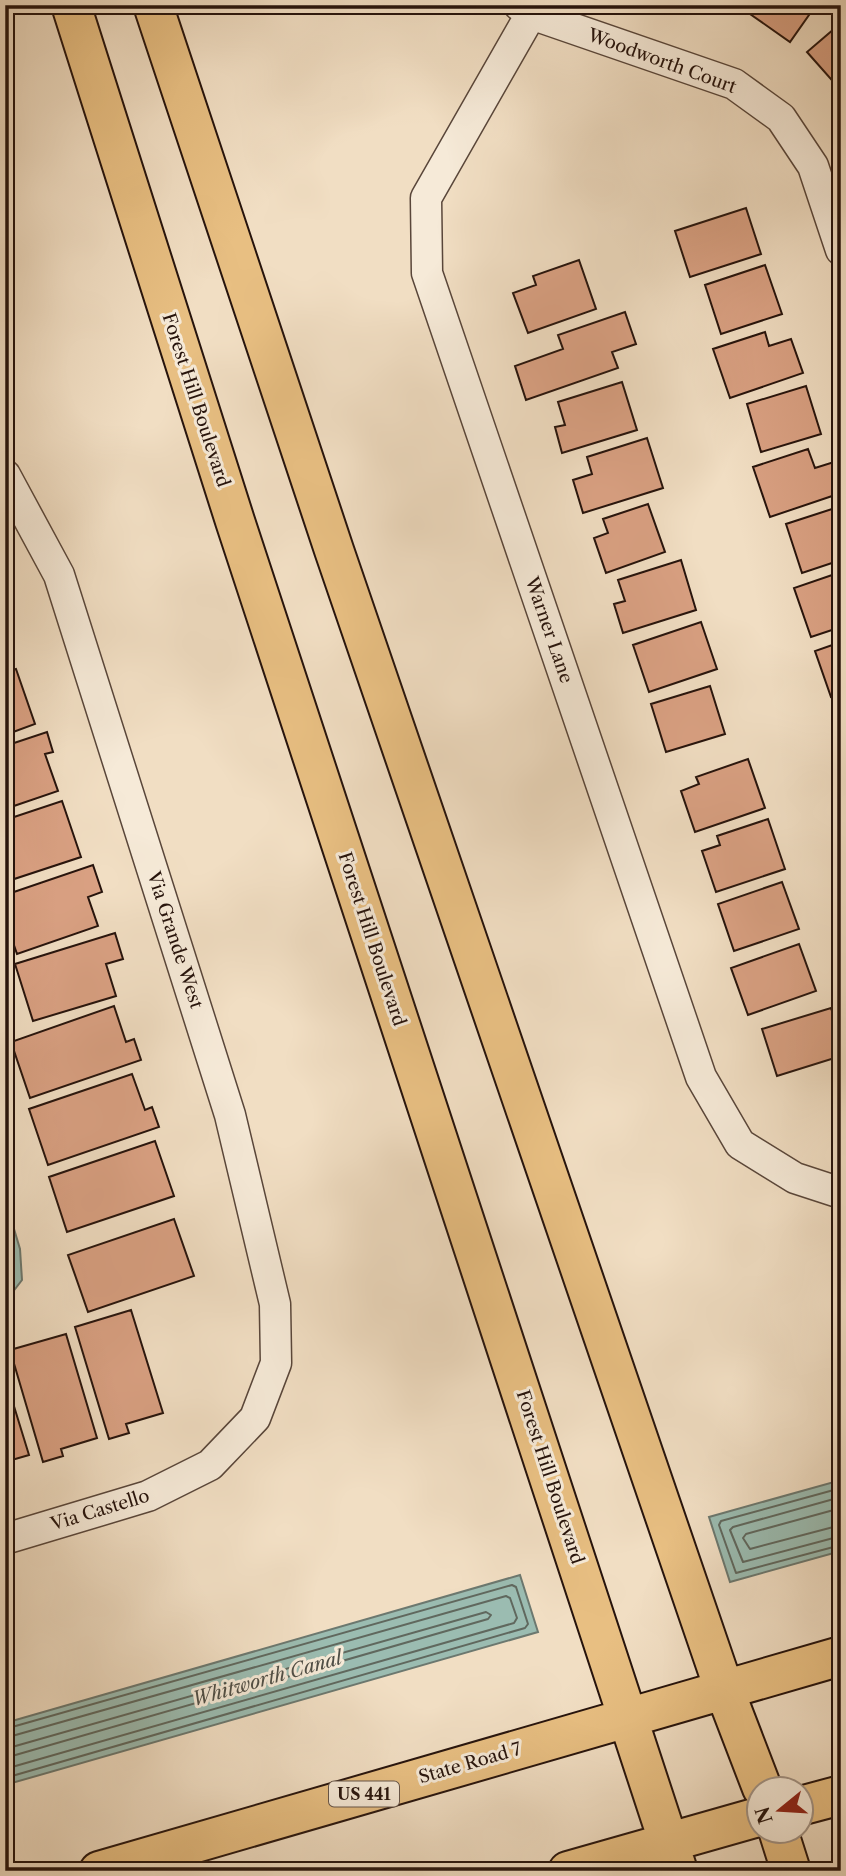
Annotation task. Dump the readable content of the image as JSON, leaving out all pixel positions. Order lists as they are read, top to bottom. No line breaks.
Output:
{"streets":{"main road":["Forest Hill Boulevard","State Road 7","US 441"],"street":["Woodworth Court","Warner Lane","Via Grande West","Via Castello"]},"crossings":[["Woodworth Court","Warner Lane"],["Forest Hill Boulevard","State Road 7"],["Via Grande West","Via Castello"]],"water":["Whitworth Canal"],"north":"left"}
